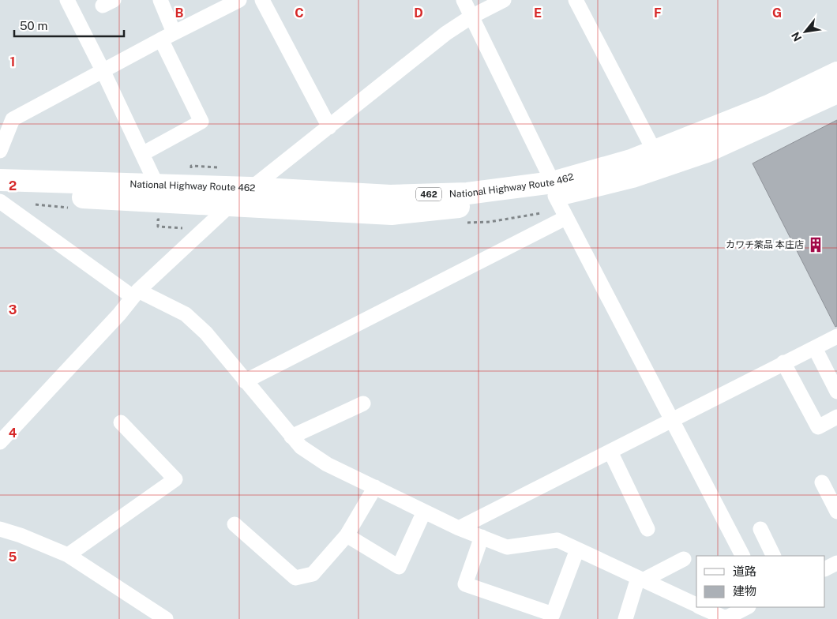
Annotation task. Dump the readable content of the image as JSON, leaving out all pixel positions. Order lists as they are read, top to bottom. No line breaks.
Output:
{"streets":{"highway":["National Highway Route 462","462"]},"places":{"building":["カワチ薬品 本庄店"]},"legend":["道路","建物"],"scale_bar":"50 m","north":"bottom left","grid":{"columns":["B","C","D","E","F","G"],"rows":["1","2","3","4","5"]}}
